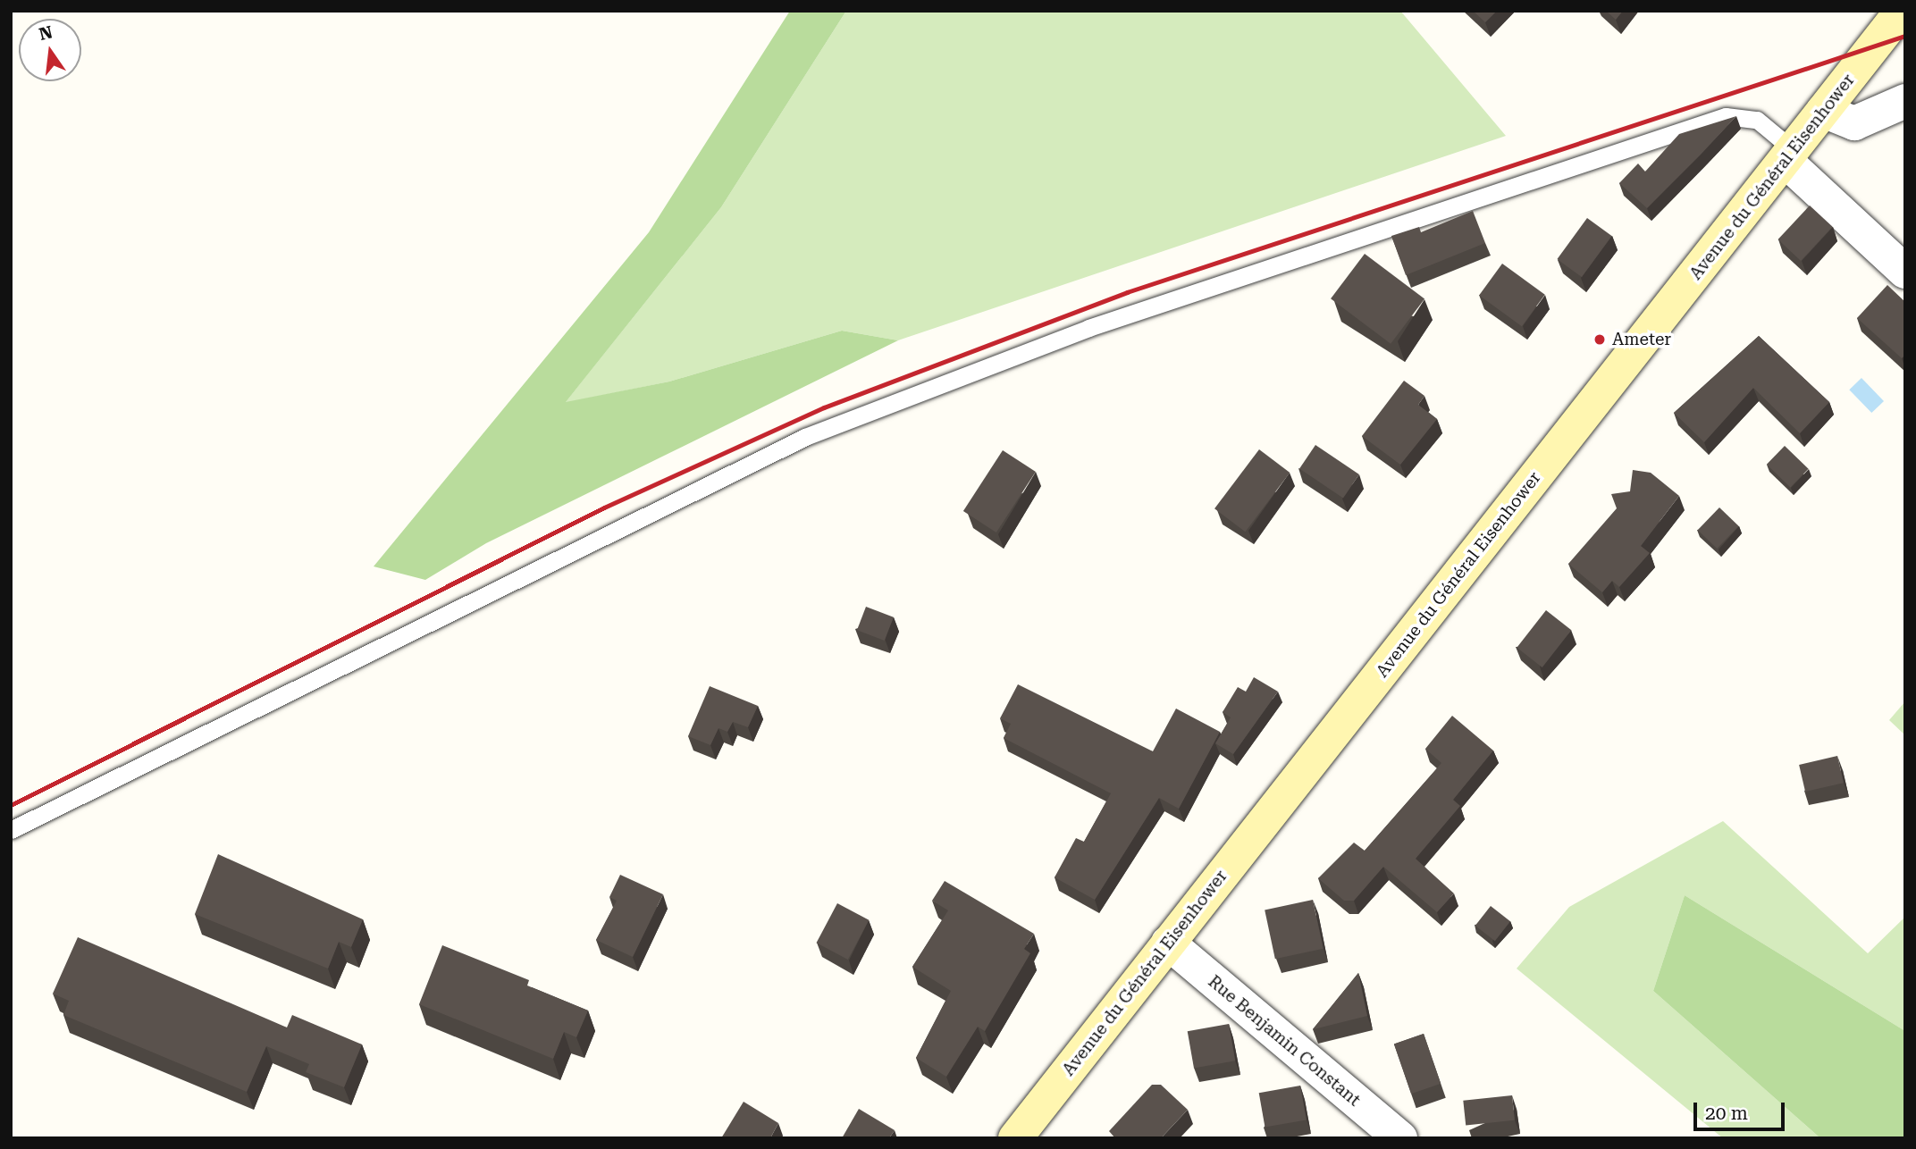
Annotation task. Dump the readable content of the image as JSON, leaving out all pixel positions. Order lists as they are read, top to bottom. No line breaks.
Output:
{"streets":{"main road":["Avenue du Général Eisenhower"],"street":["Rue Benjamin Constant"]},"crossings":[["Avenue du Général Eisenhower","Rue Benjamin Constant"]],"places":["Ameter"],"scale_bar":"20 m","north":"top"}
